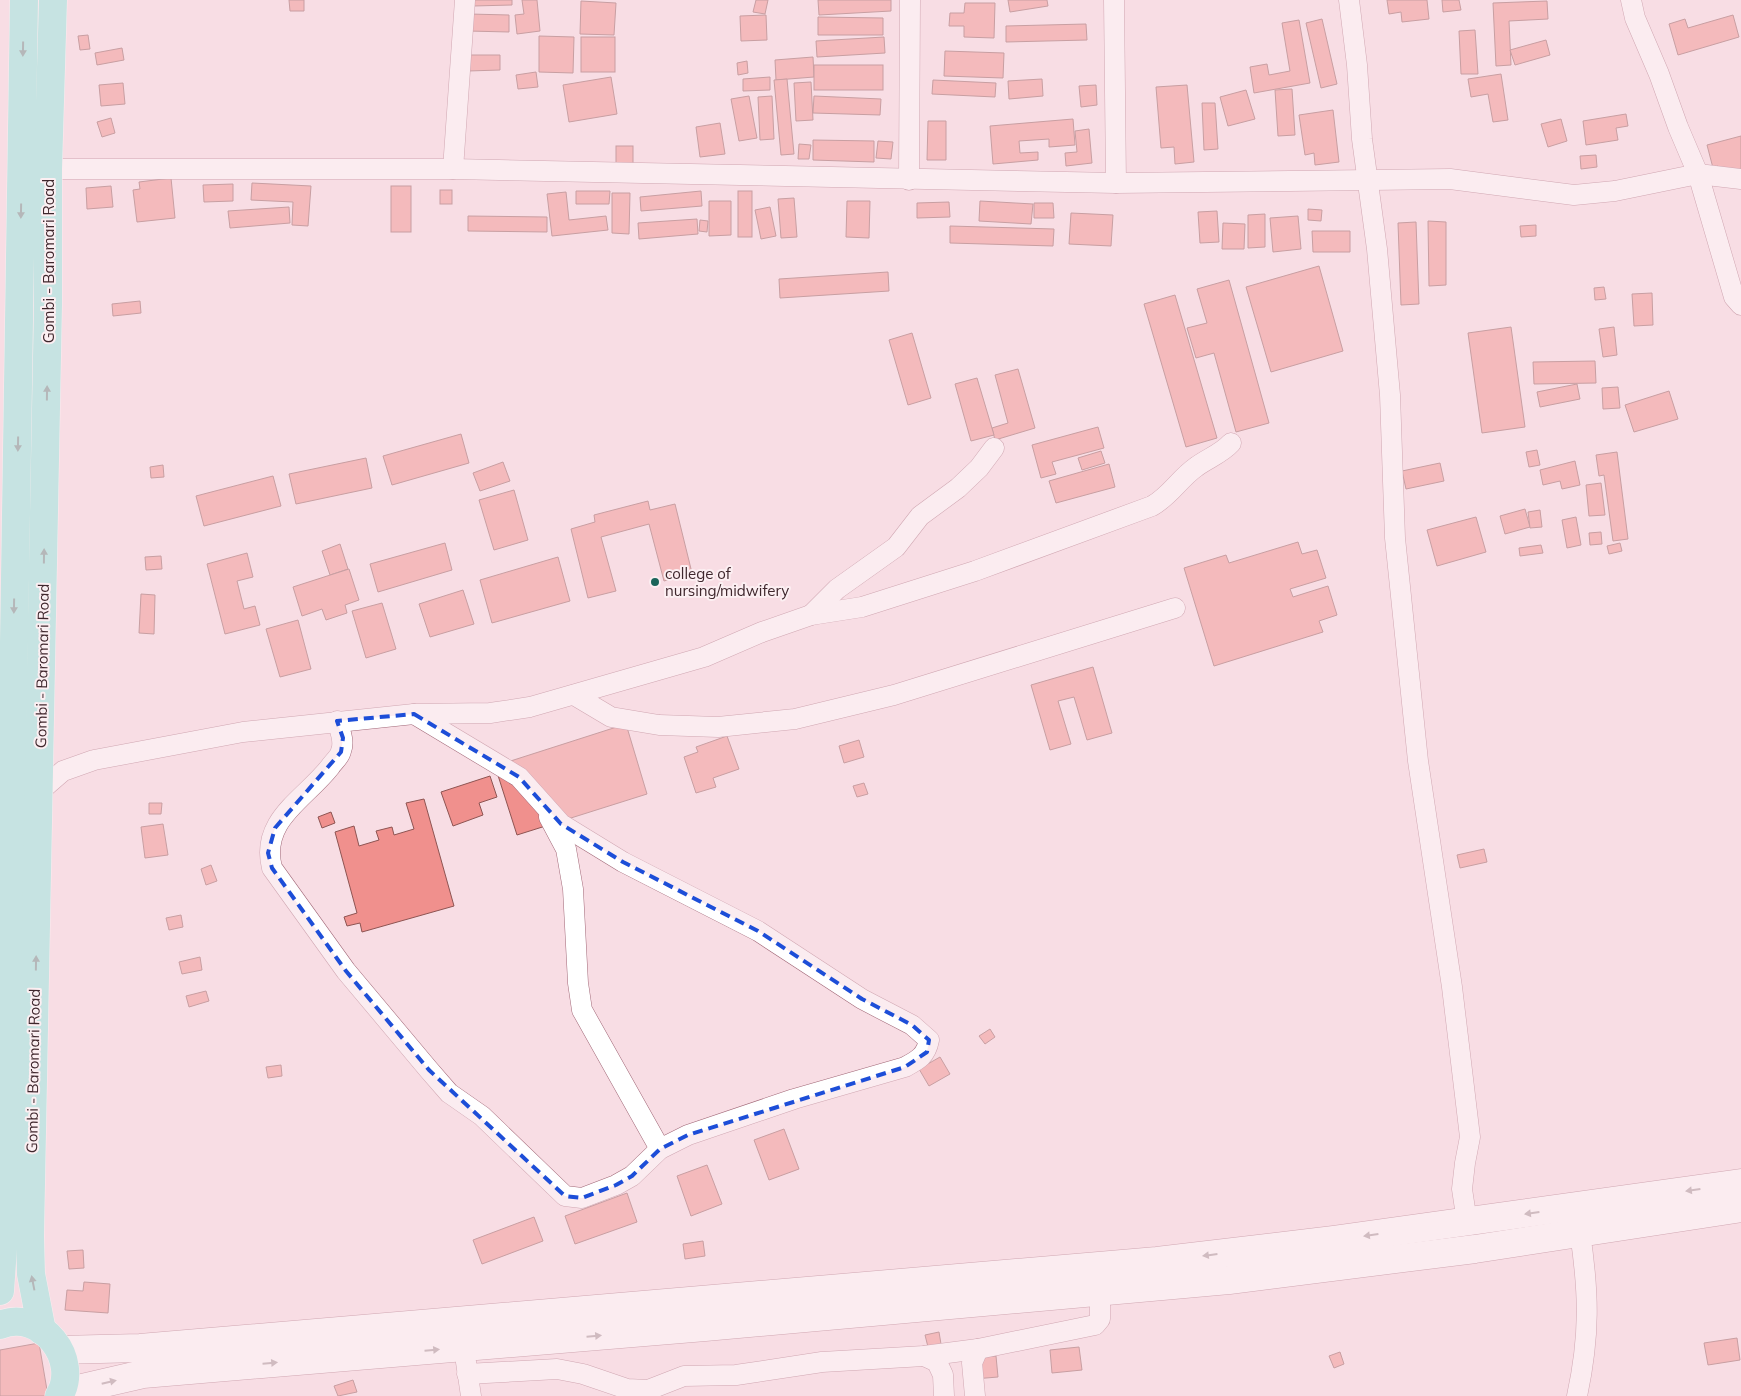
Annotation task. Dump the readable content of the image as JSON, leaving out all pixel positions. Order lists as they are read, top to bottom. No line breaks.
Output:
{"streets":{"main road":["Gombi - Baromari Road"]},"places":["college of nursing/midwifery"]}
